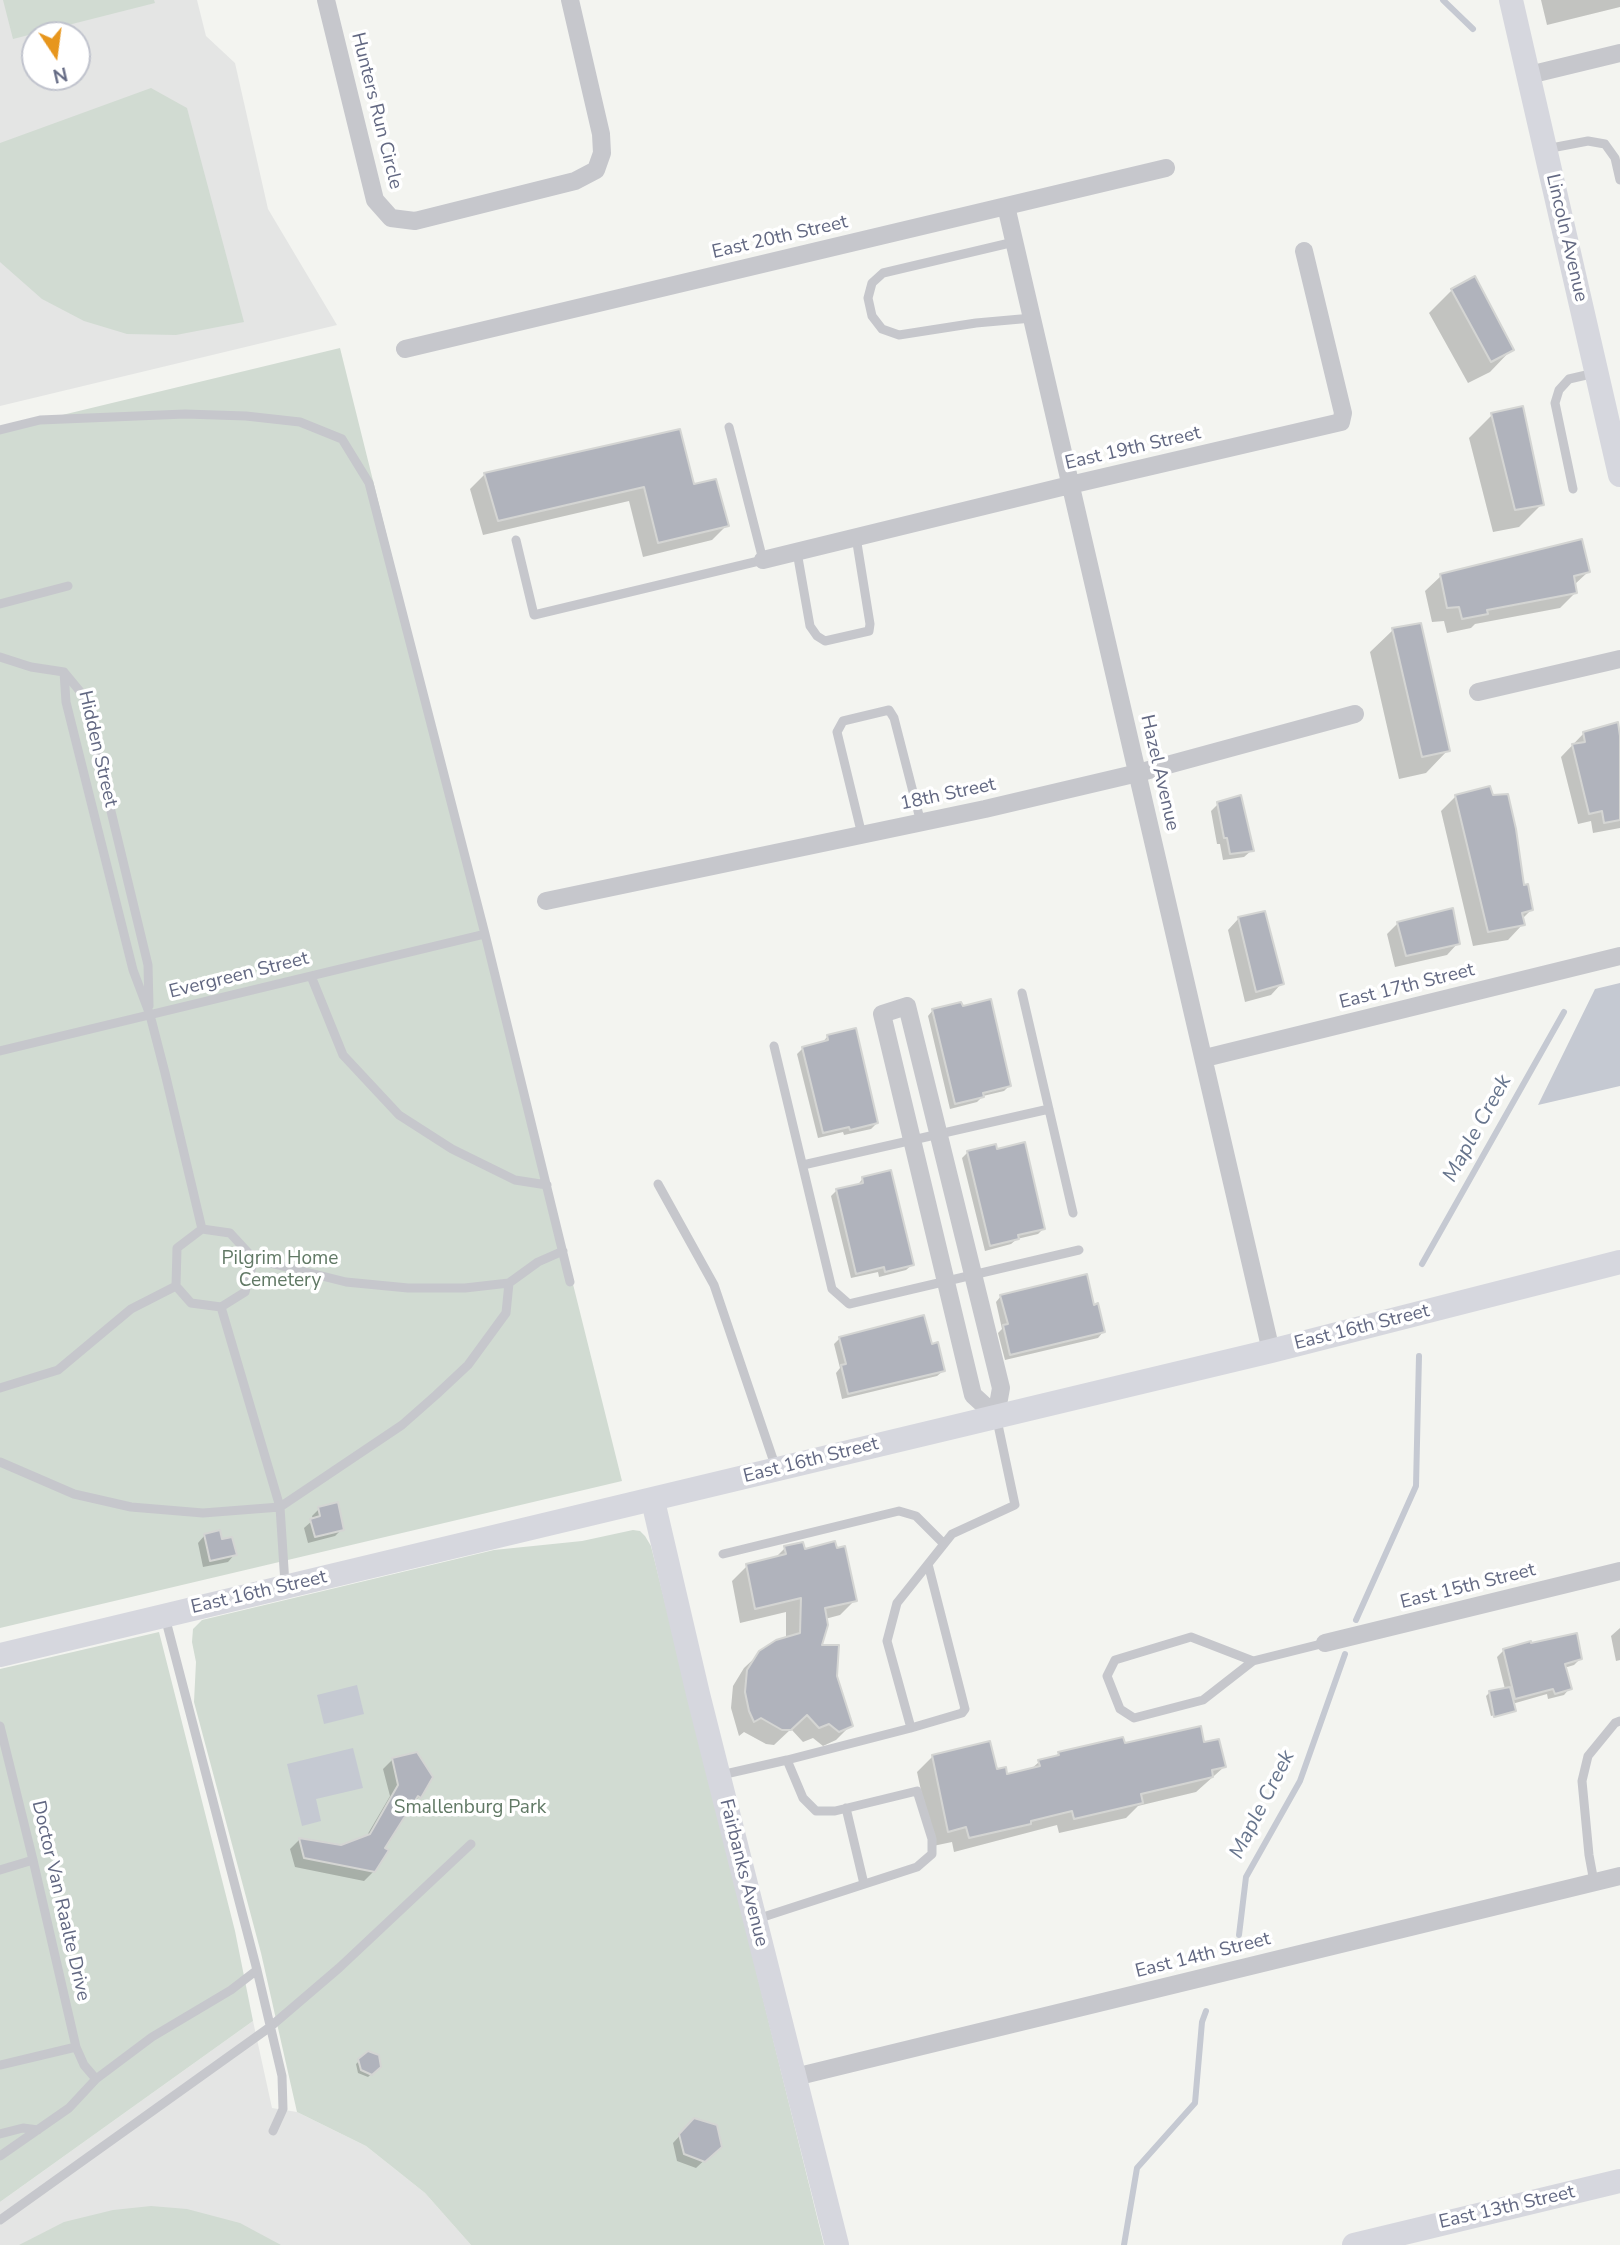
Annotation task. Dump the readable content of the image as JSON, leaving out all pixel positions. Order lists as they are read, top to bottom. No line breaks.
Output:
{"streets":{"main road":["Lincoln Avenue","East 16th Street","Fairbanks Avenue","East 13th Street"],"street":["Hunters Run Circle","East 20th Street","East 19th Street","Hazel Avenue","18th Street","East 17th Street","East 15th Street","East 14th Street"],"lane":["Hidden Street","Evergreen Street","Doctor Van Raalte Drive"]},"crossings":[["East 20th Street","Hazel Avenue"],["East 19th Street","Hazel Avenue"],["Hidden Street","Evergreen Street"],["Hazel Avenue","18th Street"],["Hazel Avenue","East 17th Street"],["Hazel Avenue","East 16th Street"],["East 16th Street","Fairbanks Avenue"],["Fairbanks Avenue","East 14th Street"]],"water":["Maple Creek"],"parks":["Pilgrim Home Cemetery","Smallenburg Park"],"north":"bottom"}
